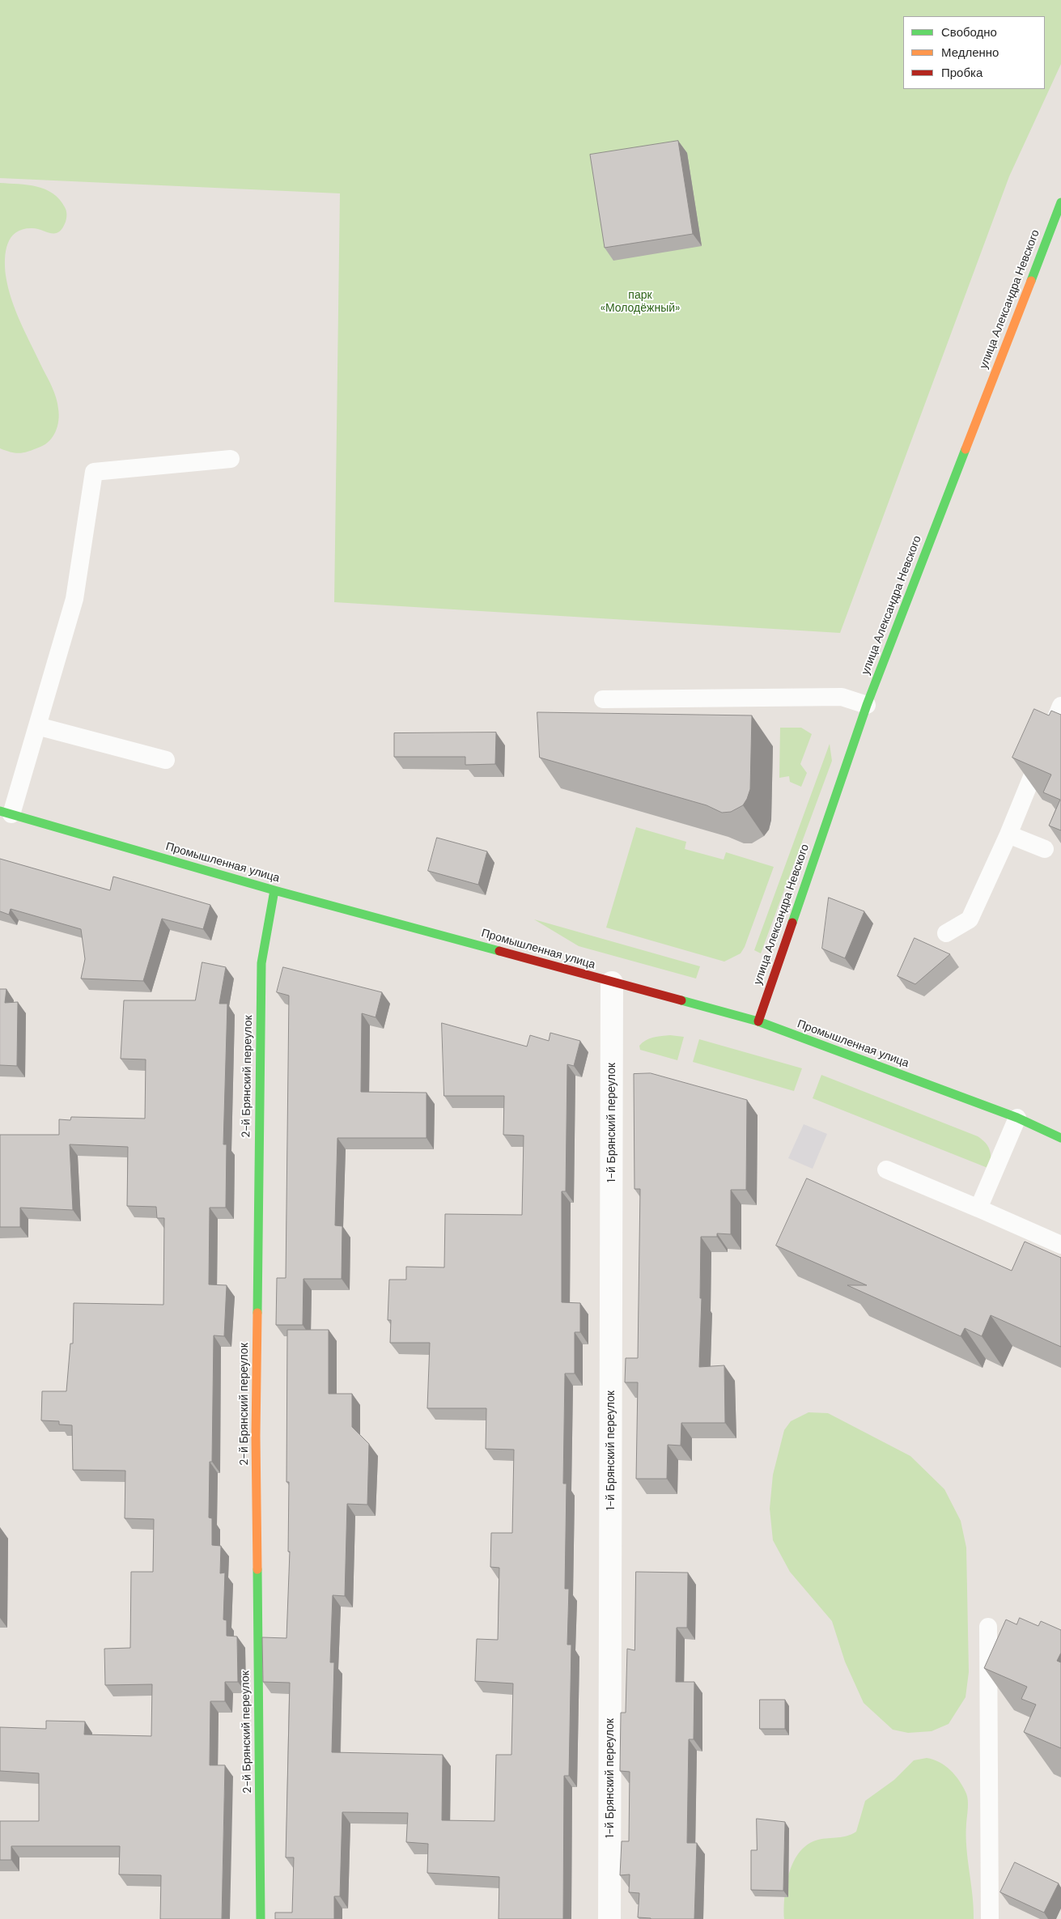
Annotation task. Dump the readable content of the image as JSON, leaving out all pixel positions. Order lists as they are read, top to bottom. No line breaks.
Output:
{"streets":{"street":["улица Александра Невского","Промышленная улица","2-й Брянский переулок","1-й Брянский переулок"]},"crossings":[["улица Александра Невского","Промышленная улица"],["Промышленная улица","2-й Брянский переулок"],["Промышленная улица","1-й Брянский переулок"]],"parks":["парк «Молодёжный»"],"legend":["Свободно","Медленно","Пробка"]}
